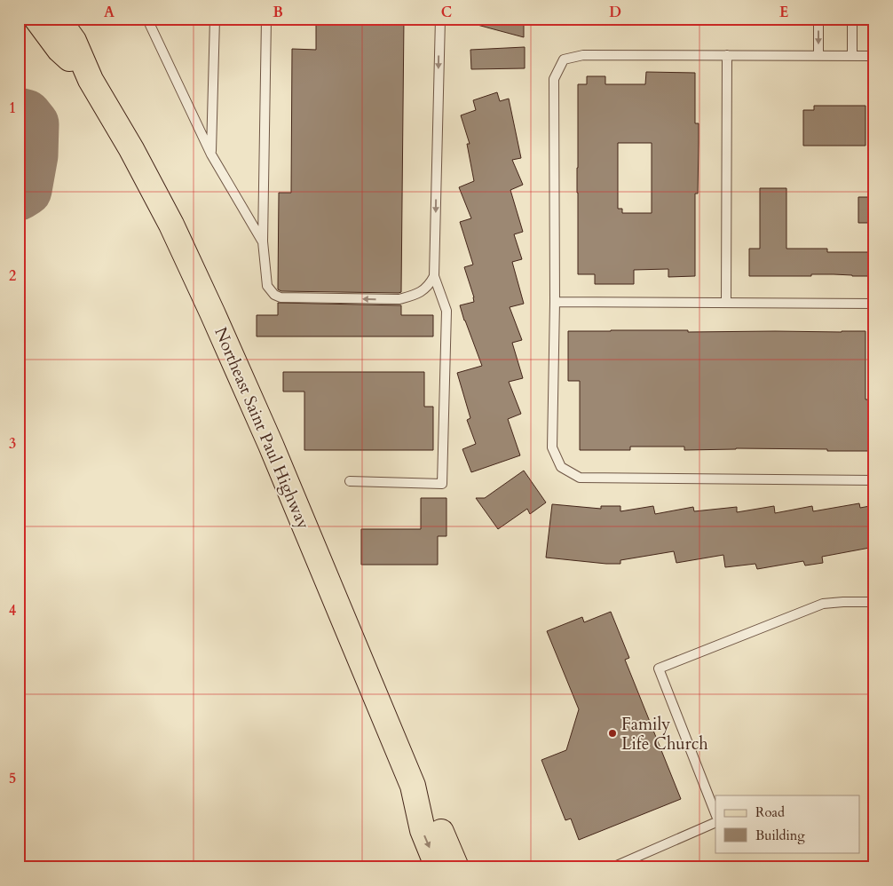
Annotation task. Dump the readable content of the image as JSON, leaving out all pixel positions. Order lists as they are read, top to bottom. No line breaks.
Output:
{"streets":{"main road":["Northeast Saint Paul Highway"]},"places":["Family Life Church"],"legend":["Road","Building"],"grid":{"columns":["A","B","C","D","E"],"rows":["1","2","3","4","5"]}}
